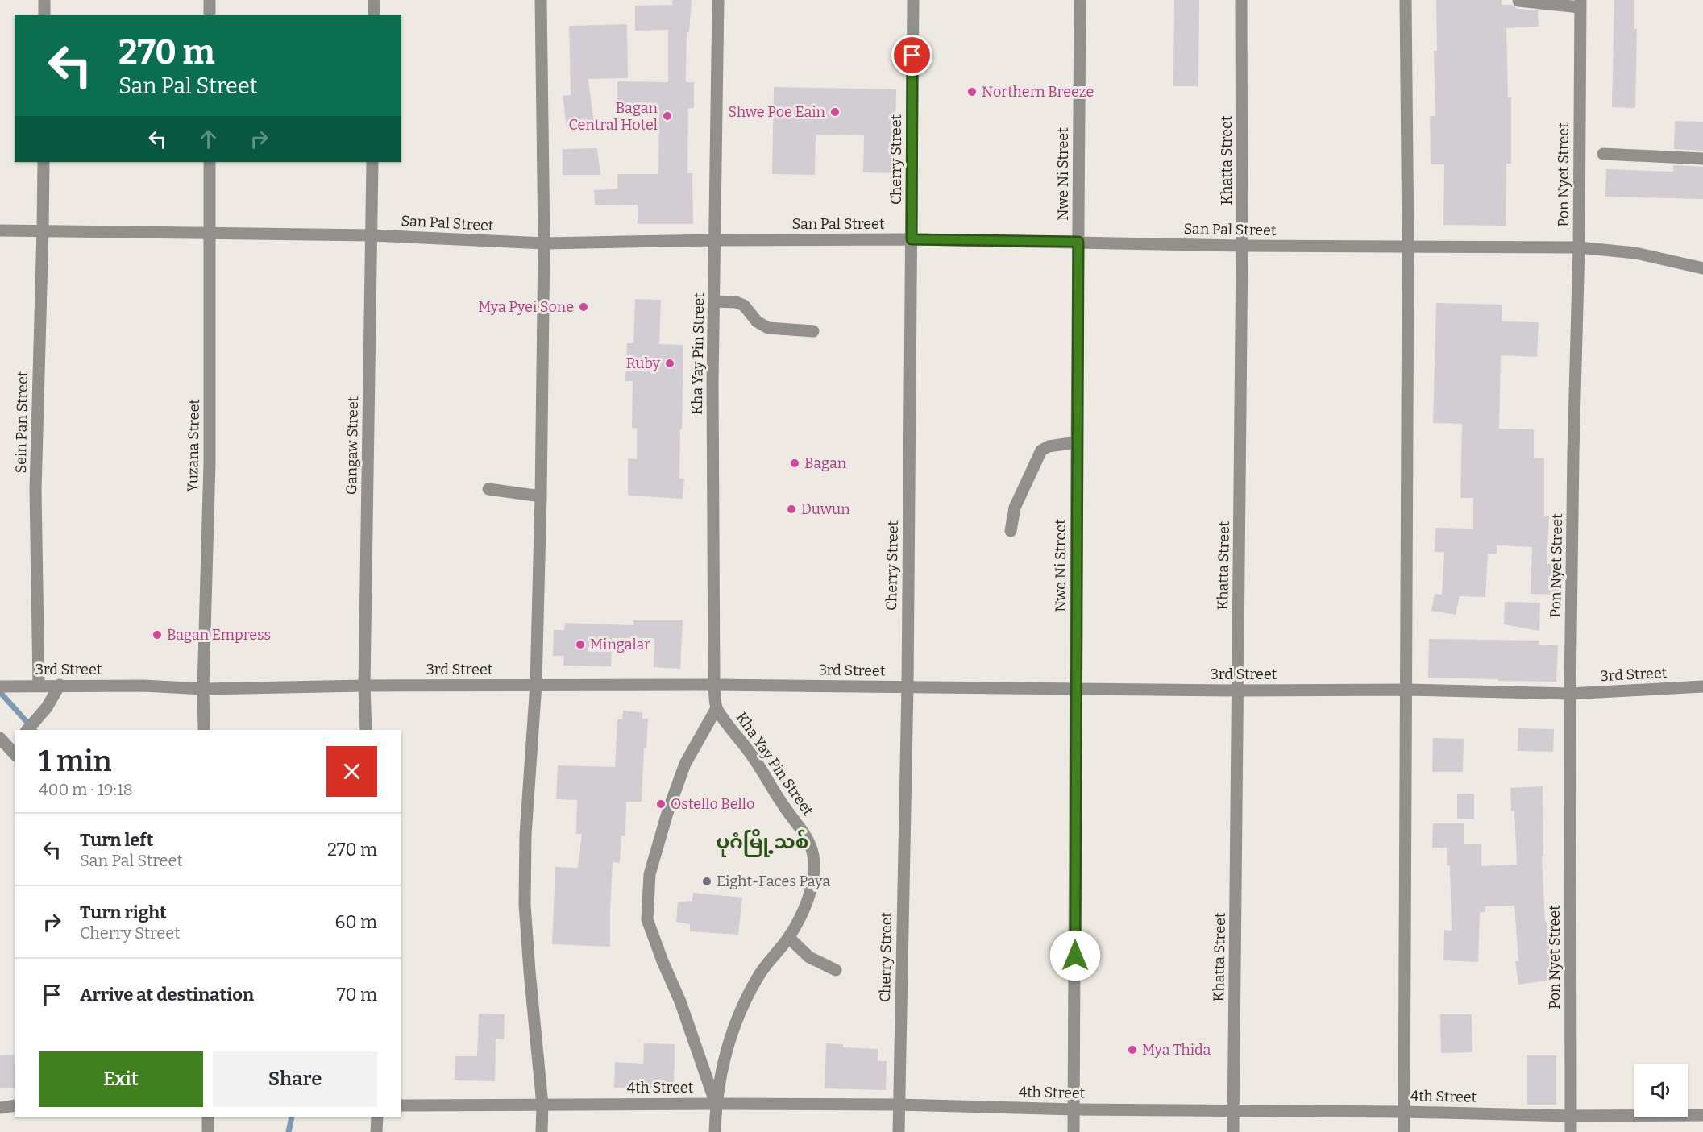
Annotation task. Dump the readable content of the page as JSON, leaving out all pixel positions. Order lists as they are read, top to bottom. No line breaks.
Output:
{"streets":{"street":["Cherry Street","Khatta Street","Nwe Ni Street","Pon Nyet Street","San Pal Street","Kha Yay Pin Street","Sein Pan Street","Yuzana Street","Gangaw Street","3rd Street","4th Street"]},"crossings":[["Cherry Street","San Pal Street"],["Cherry Street","3rd Street"],["Cherry Street","4th Street"],["Khatta Street","San Pal Street"],["Khatta Street","3rd Street"],["Khatta Street","4th Street"],["Nwe Ni Street","San Pal Street"],["Nwe Ni Street","3rd Street"],["Nwe Ni Street","4th Street"],["Pon Nyet Street","San Pal Street"],["Pon Nyet Street","3rd Street"],["Pon Nyet Street","4th Street"],["San Pal Street","Kha Yay Pin Street"],["San Pal Street","Sein Pan Street"],["San Pal Street","Yuzana Street"],["San Pal Street","Gangaw Street"],["Kha Yay Pin Street","3rd Street"],["Kha Yay Pin Street","4th Street"],["Sein Pan Street","3rd Street"],["Yuzana Street","3rd Street"],["Gangaw Street","3rd Street"]],"districts":["ပုဂံမြို့သစ်"],"places":["Northern Breeze","Shwe Poe Eain","Bagan Central Hotel","Mya Pyei Sone","Ruby","Bagan","Duwun","Bagan Empress","Mingalar","Ostello Bello","Eight-Faces Paya","Mya Thida"],"page":{"turn":["270 m","San Pal Street"],"heading":["1 min","400 m · 19:18"],"list":[{"name":"Turn left","note":"San Pal Street","value":"270 m"},{"name":"Turn right","note":"Cherry Street","value":"60 m"},{"name":"Arrive at destination","value":"70 m"}],"buttons":["Exit","Share"]}}
